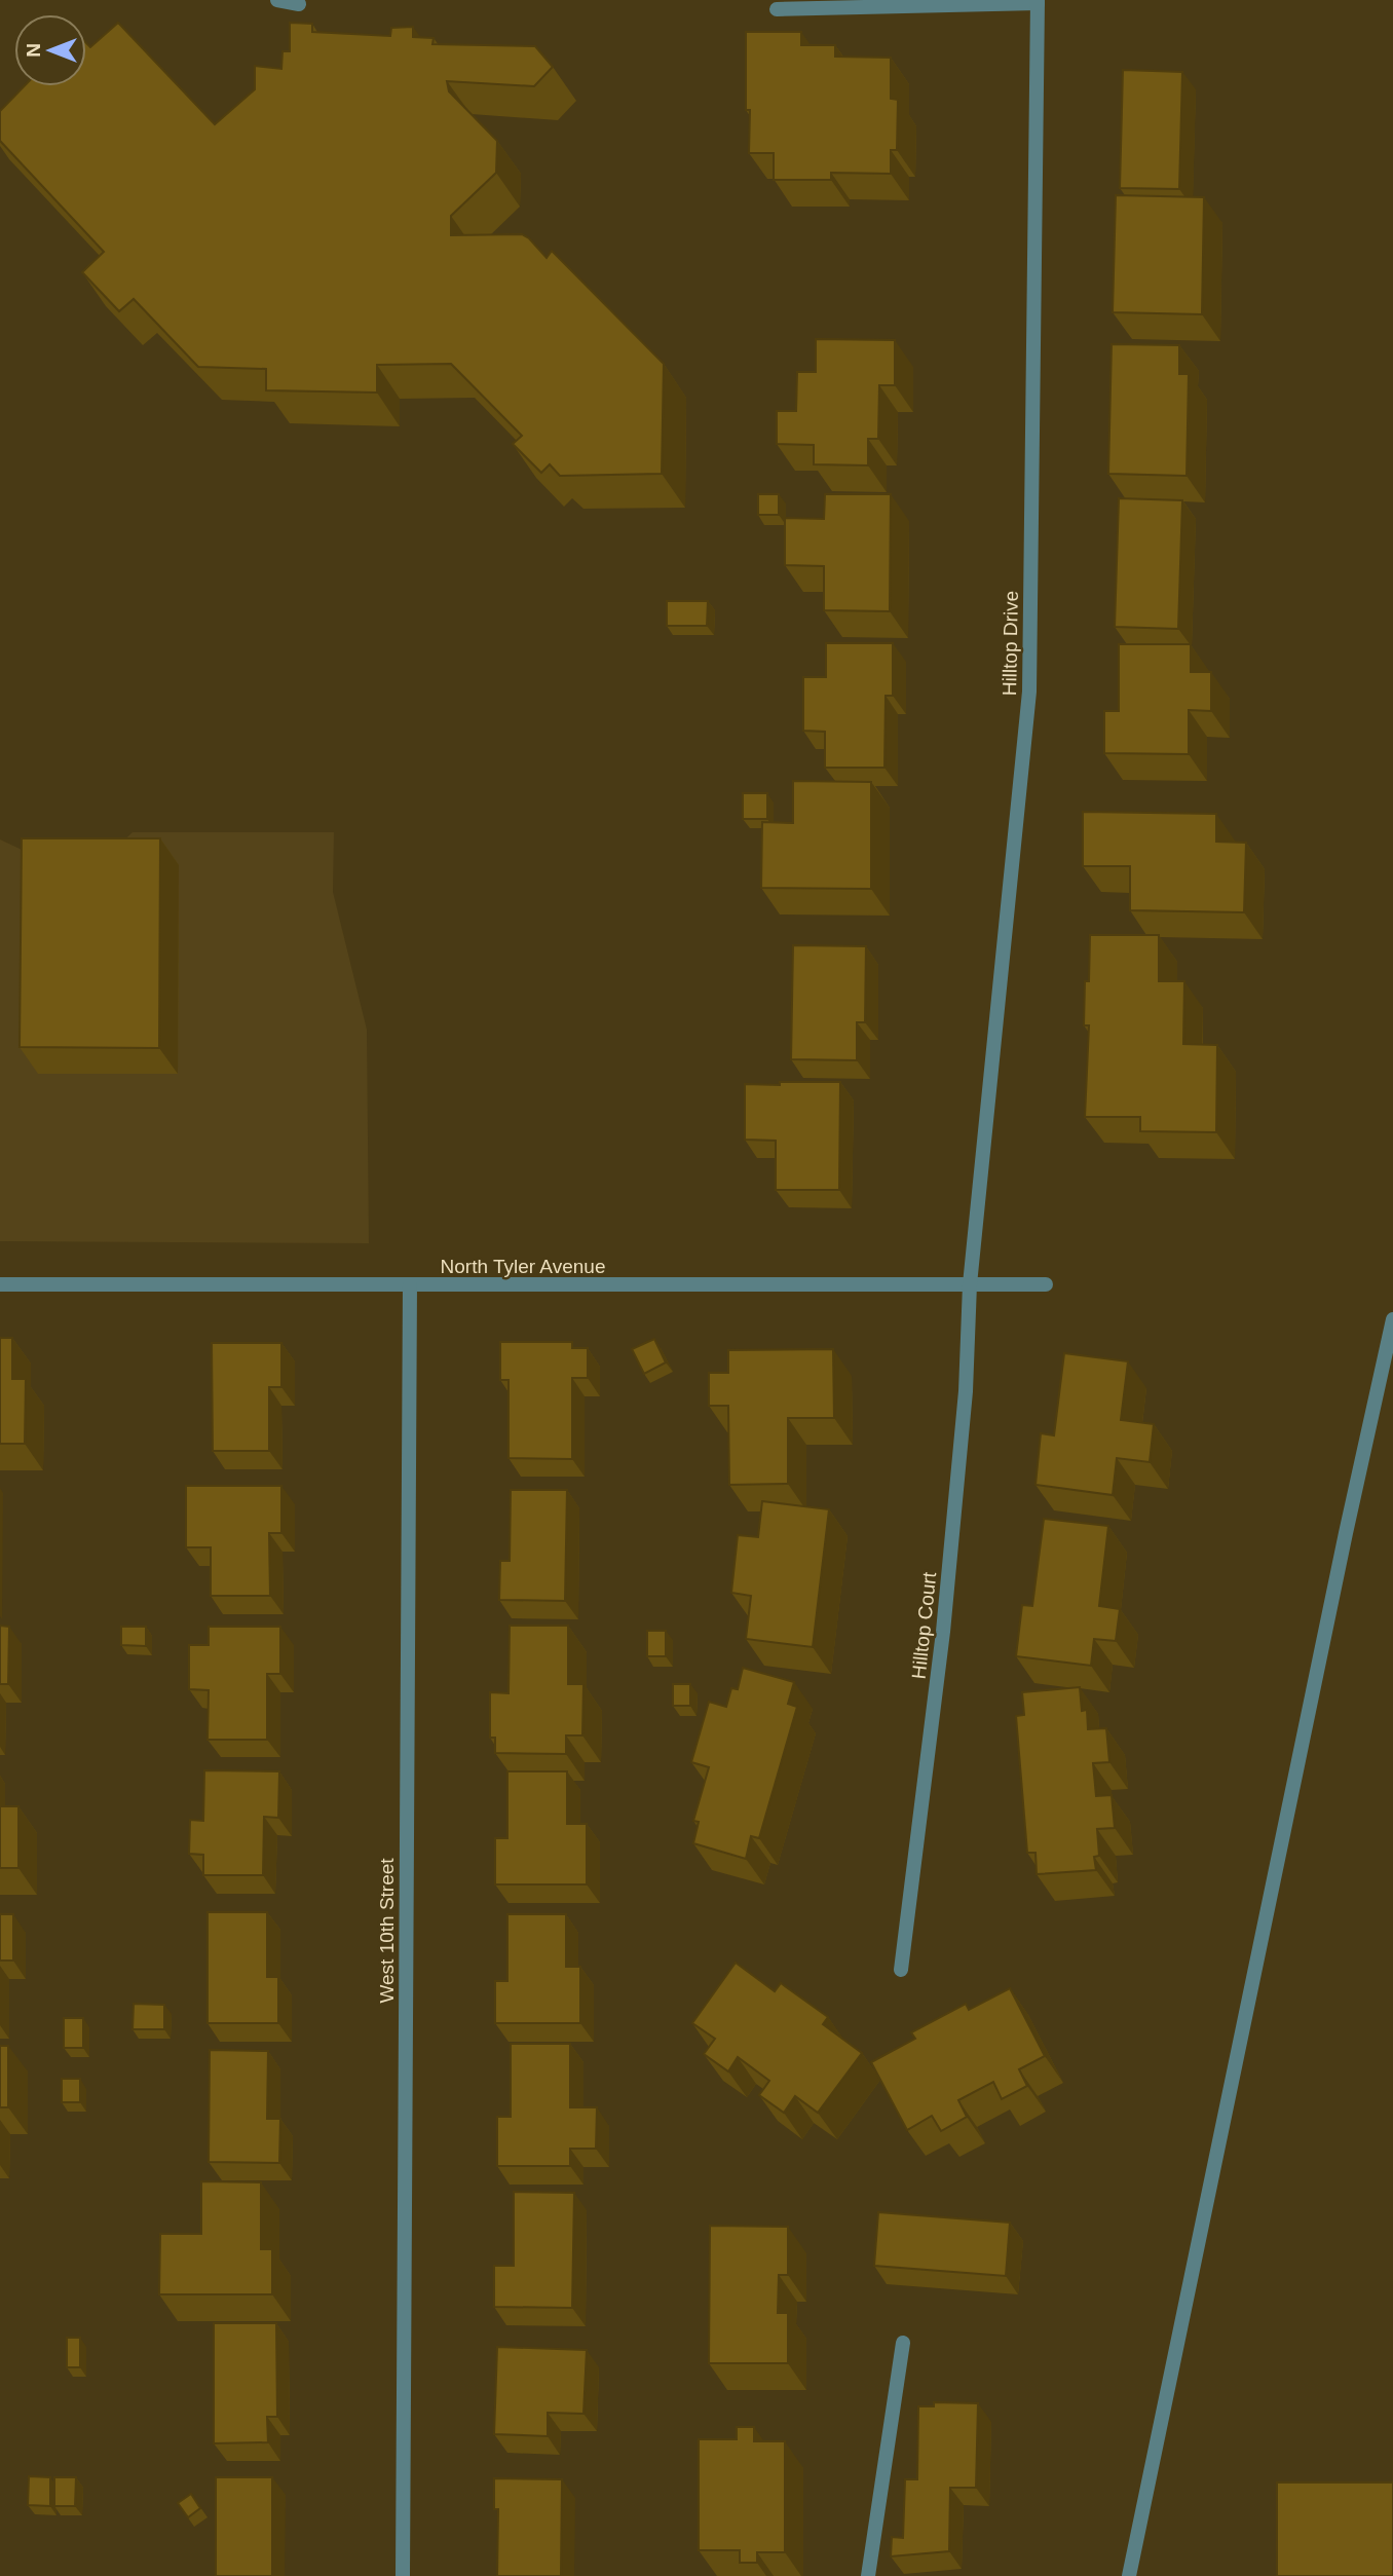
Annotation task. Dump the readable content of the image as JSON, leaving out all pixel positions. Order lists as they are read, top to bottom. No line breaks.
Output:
{"streets":{"street":["Hilltop Drive","North Tyler Avenue","Hilltop Court","West 10th Street"]},"crossings":[["Hilltop Drive","North Tyler Avenue"],["Hilltop Drive","Hilltop Court"],["North Tyler Avenue","Hilltop Court"],["North Tyler Avenue","West 10th Street"]],"north":"left"}
